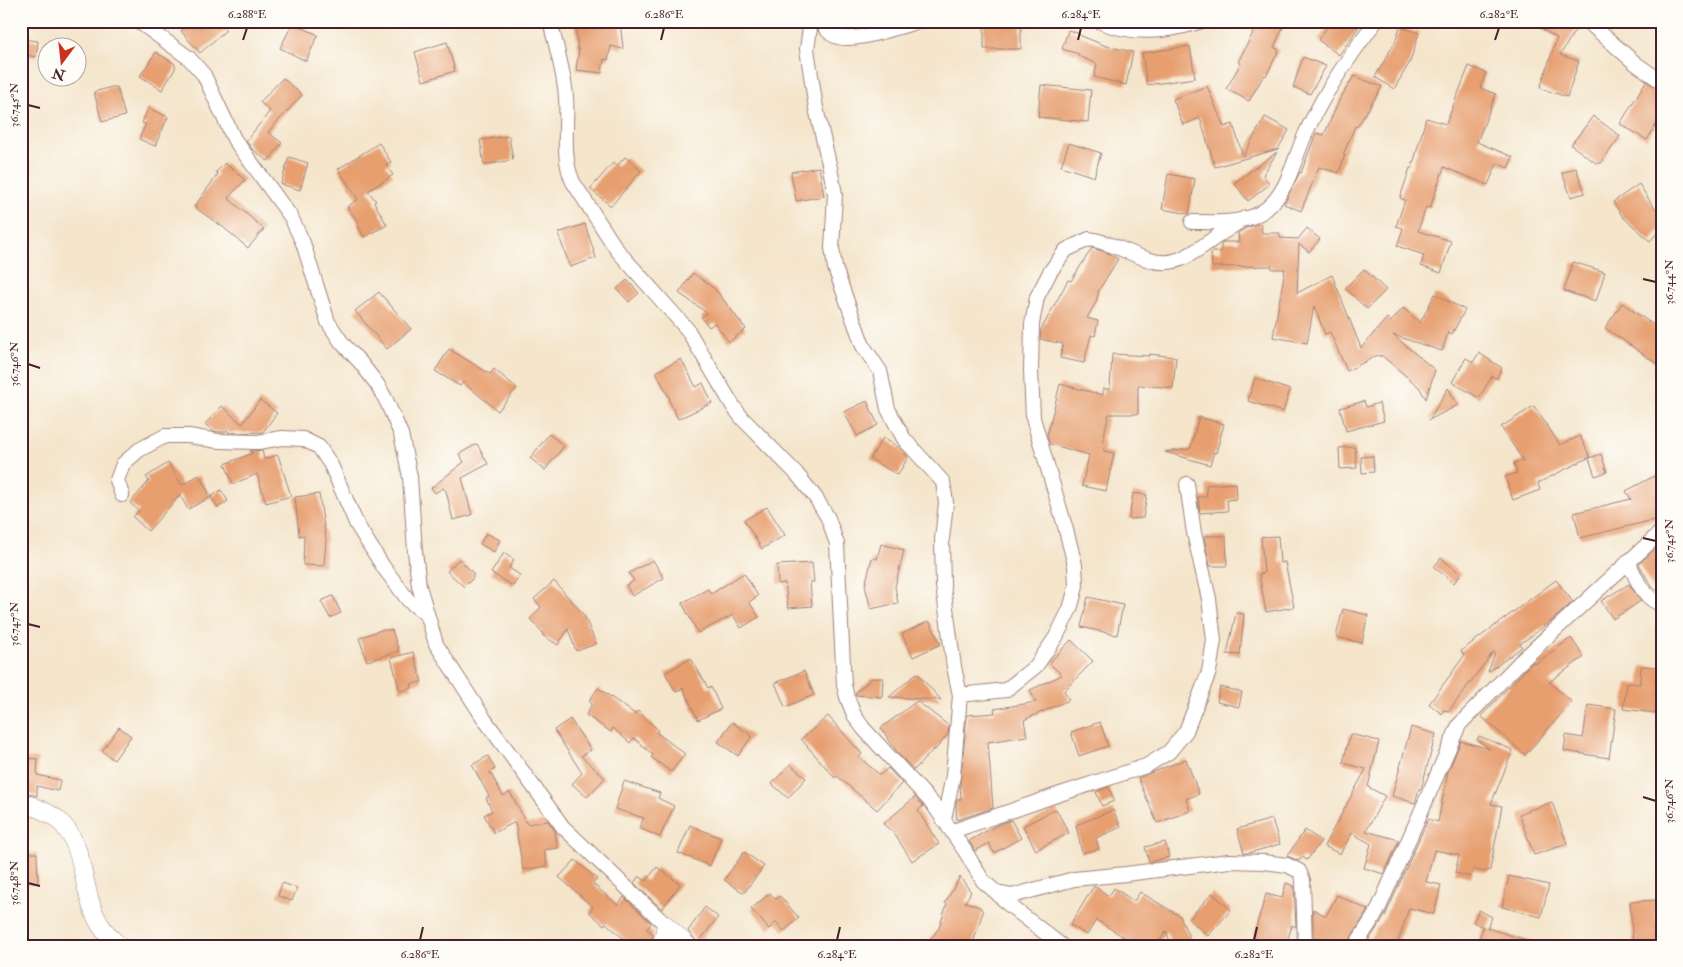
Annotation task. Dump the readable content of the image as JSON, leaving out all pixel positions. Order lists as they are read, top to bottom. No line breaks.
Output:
{"north":"bottom","coordinates":["6.288°E","6.286°E","6.284°E","6.282°E","36.745°N","36.744°N","36.746°N","36.747°N","36.748°N"]}
